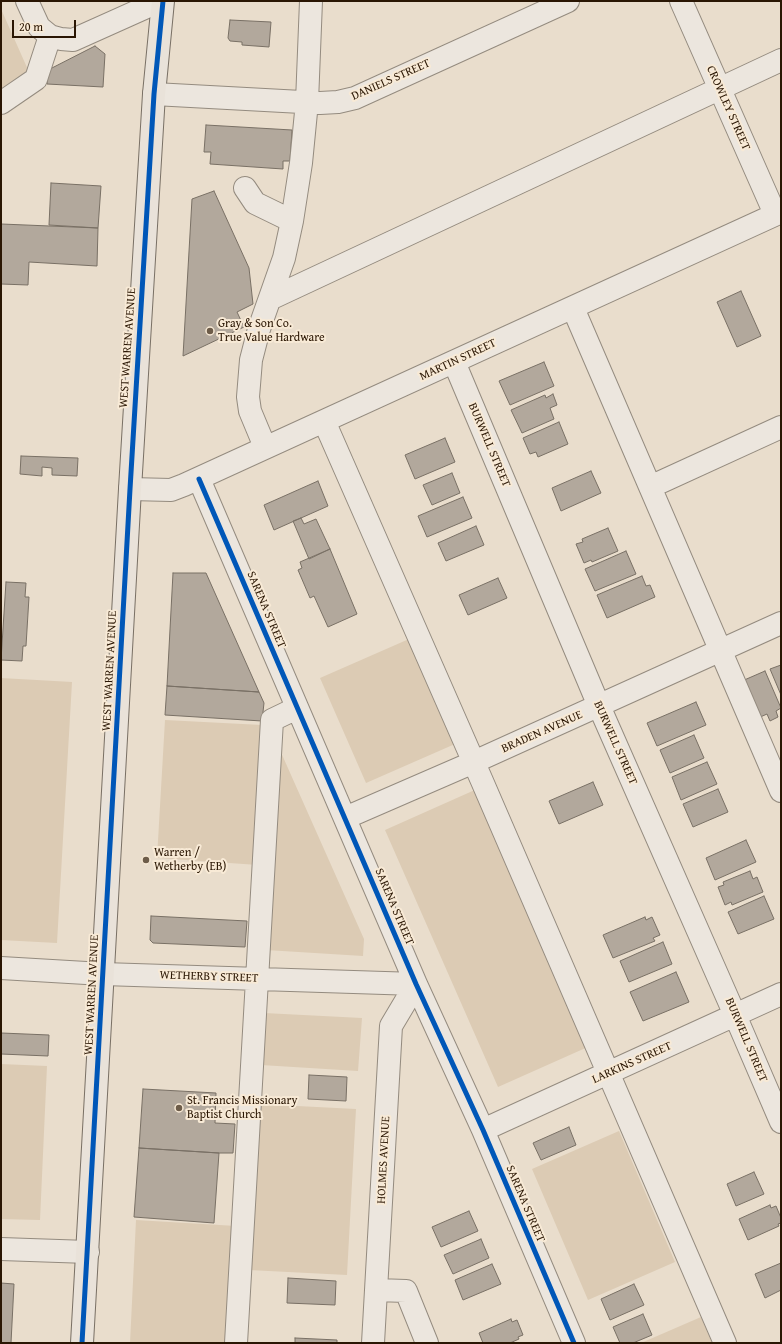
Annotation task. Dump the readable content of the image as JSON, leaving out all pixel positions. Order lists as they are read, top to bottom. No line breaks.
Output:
{"streets":{"main road":["WEST WARREN AVENUE"],"street":["DANIELS STREET","CROWLEY STREET","MARTIN STREET","BURWELL STREET","SARENA STREET","BRADEN AVENUE","WETHERBY STREET","LARKINS STREET","HOLMES AVENUE"]},"crossings":[["DANIELS STREET","WEST WARREN AVENUE"],["CROWLEY STREET","MARTIN STREET"],["WEST WARREN AVENUE","MARTIN STREET"],["WEST WARREN AVENUE","WETHERBY STREET"],["MARTIN STREET","BURWELL STREET"],["MARTIN STREET","SARENA STREET"],["BURWELL STREET","BRADEN AVENUE"],["BURWELL STREET","LARKINS STREET"],["SARENA STREET","BRADEN AVENUE"],["SARENA STREET","WETHERBY STREET"],["SARENA STREET","LARKINS STREET"],["SARENA STREET","HOLMES AVENUE"],["WETHERBY STREET","HOLMES AVENUE"]],"places":["Gray & Son Co. True Value Hardware","Warren / Wetherby (EB)","St. Francis Missionary Baptist Church"],"scale_bar":"20 m"}
